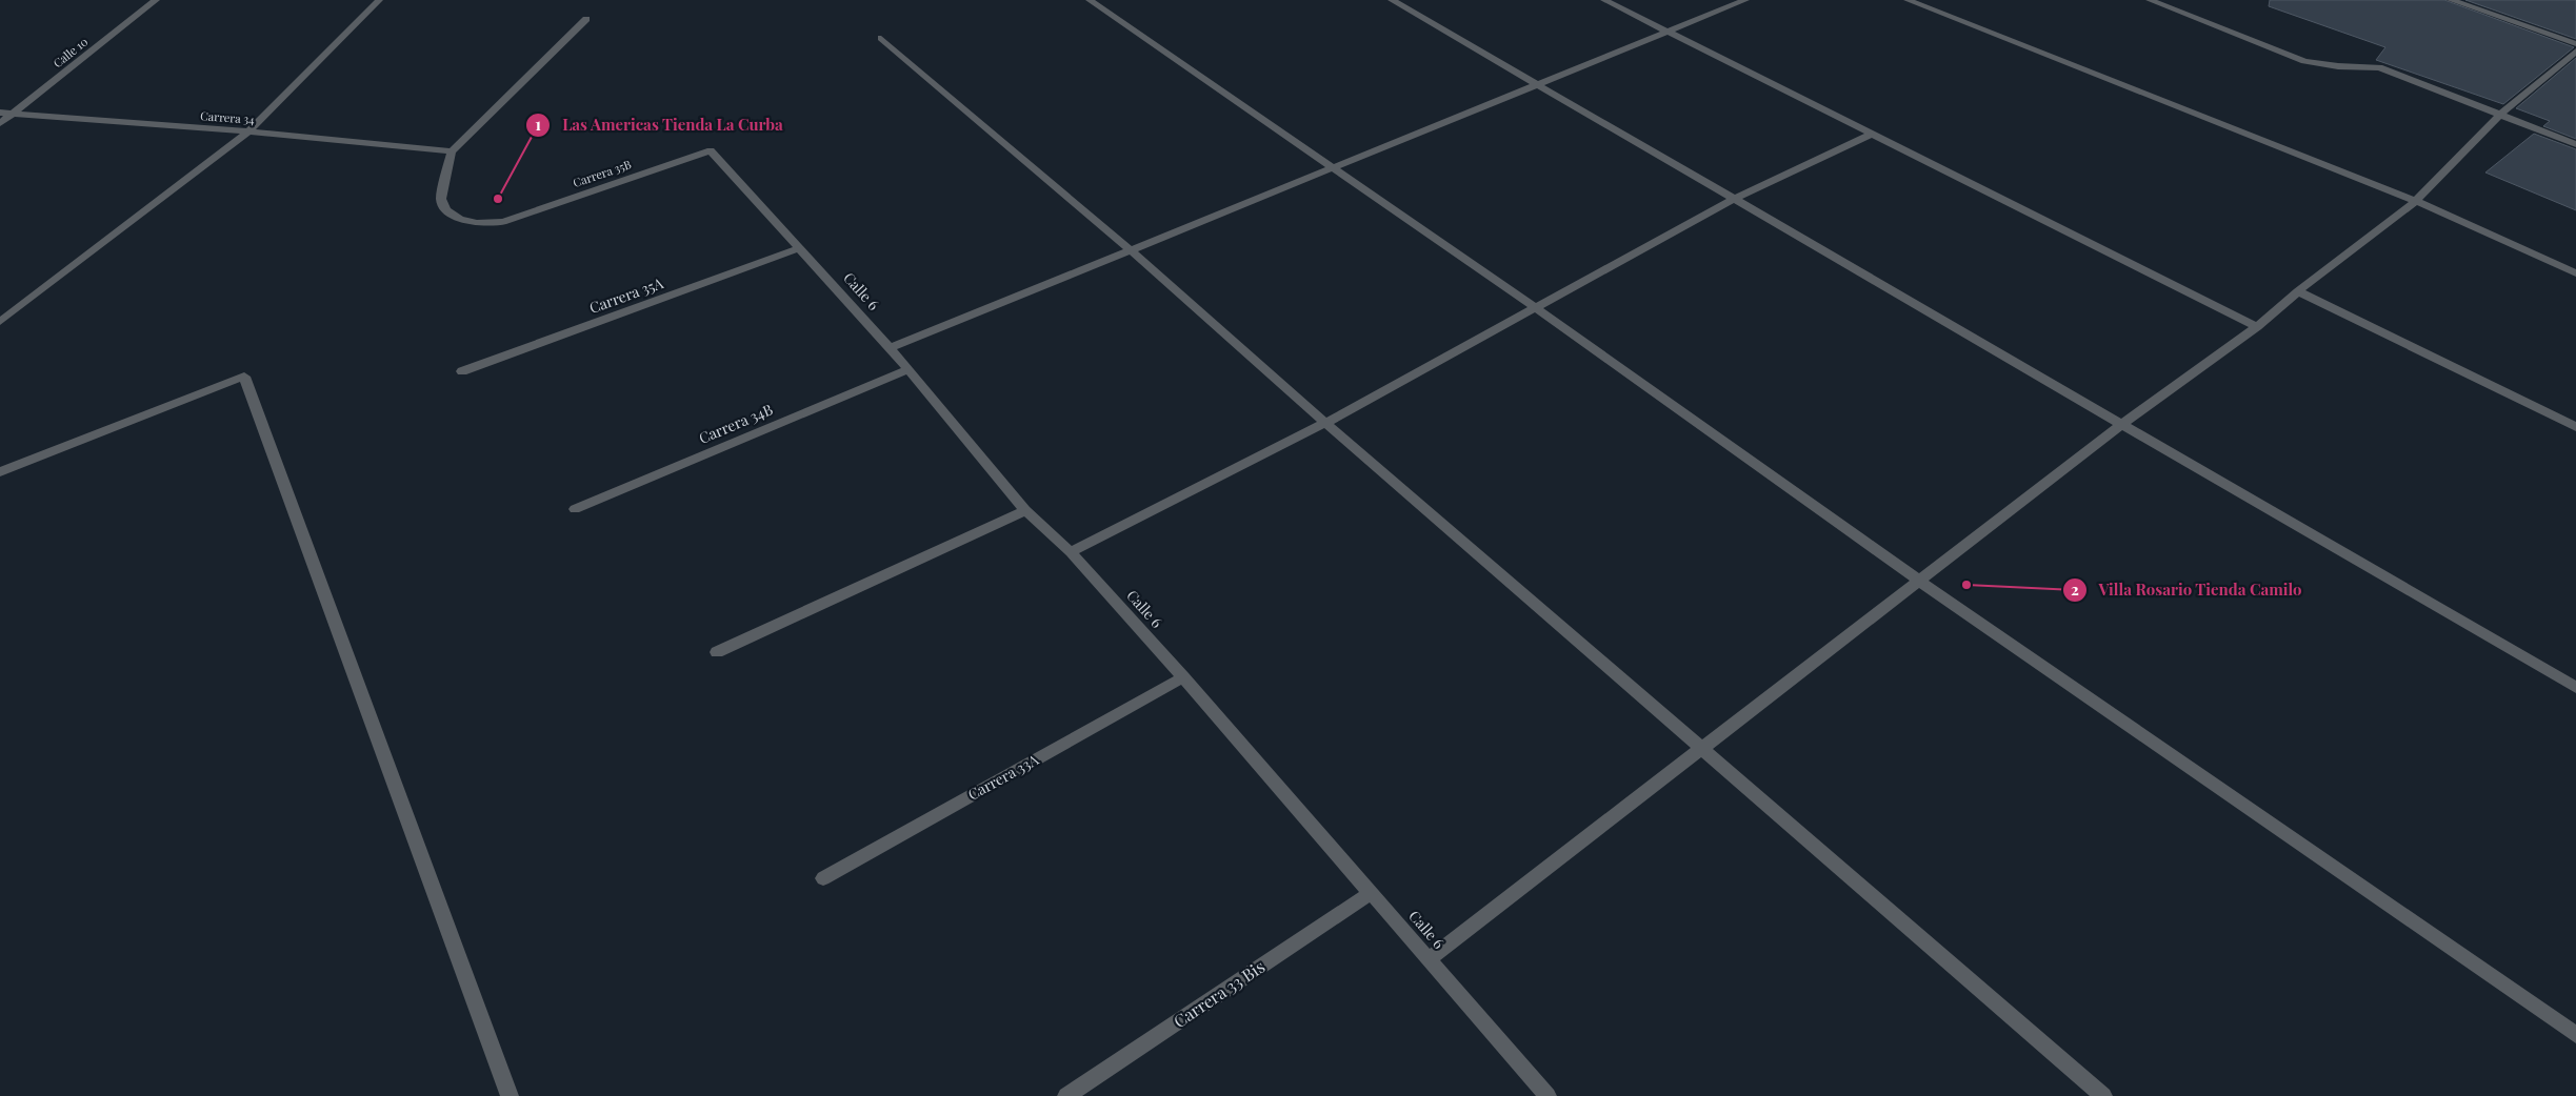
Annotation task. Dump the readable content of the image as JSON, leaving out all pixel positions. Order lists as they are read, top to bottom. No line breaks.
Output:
{"streets":{"street":["Calle 10","Carrera 34","Carrera 35B","Calle 6","Carrera 35A","Carrera 34B","Carrera 33A","Carrera 33 Bis"]},"crossings":[["Calle 10","Carrera 34"],["Carrera 34","Carrera 35B"],["Carrera 35B","Calle 6"],["Calle 6","Carrera 35A"],["Calle 6","Carrera 34B"],["Calle 6","Carrera 33A"],["Calle 6","Carrera 33 Bis"]],"places":["Las Americas Tienda La Curba","Villa Rosario Tienda Camilo"]}
